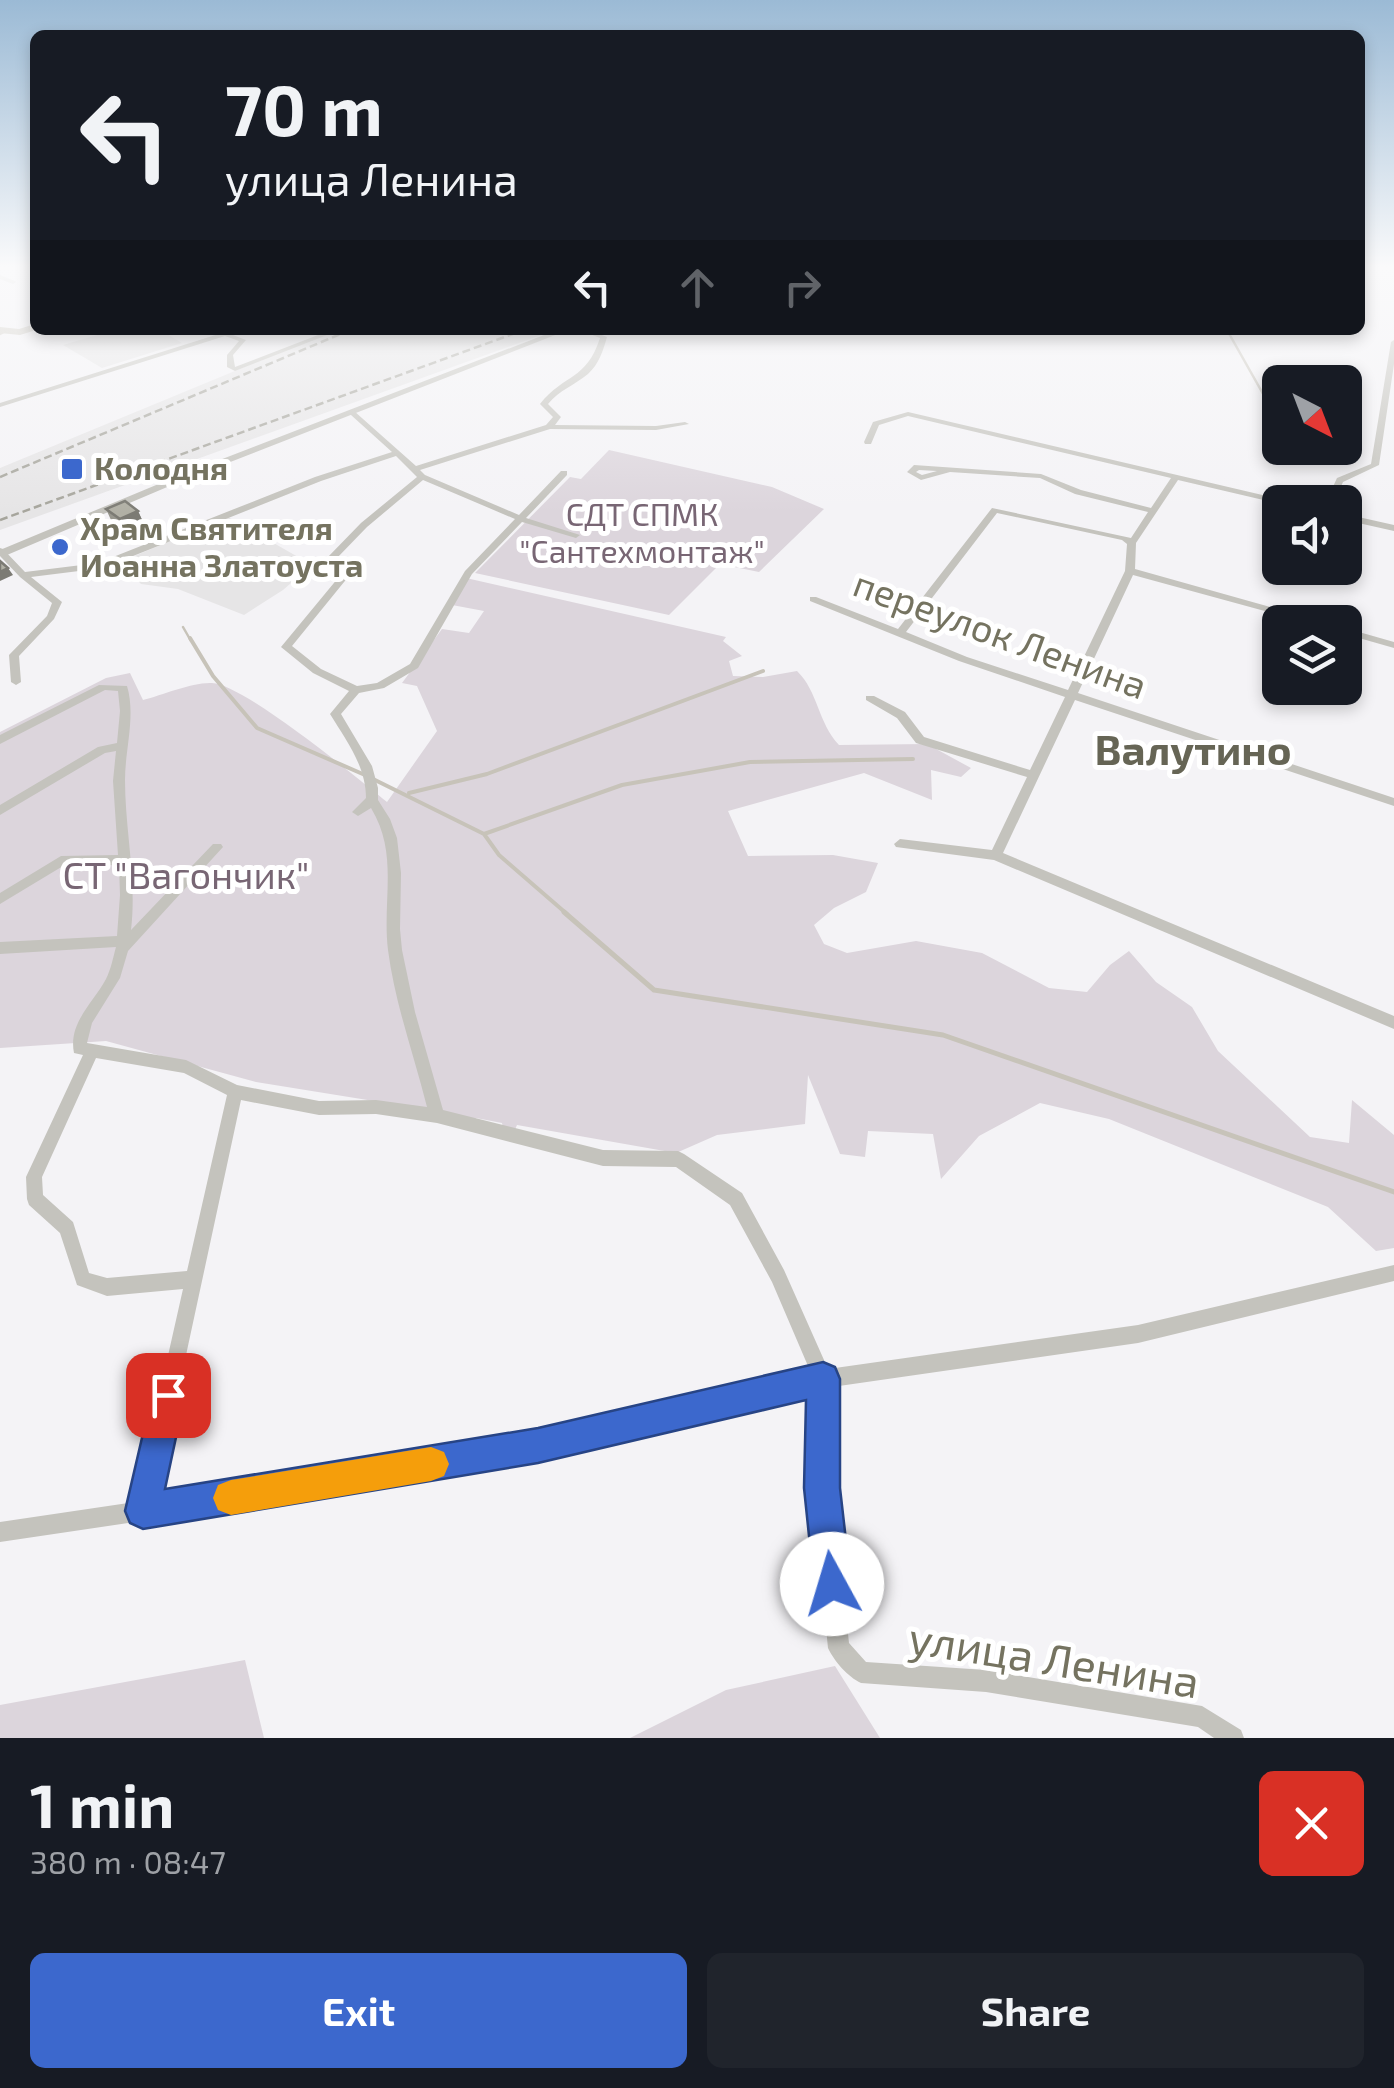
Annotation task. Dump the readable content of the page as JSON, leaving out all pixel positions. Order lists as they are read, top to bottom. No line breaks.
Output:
{"streets":{"street":["переулок Ленина","улица Ленина"]},"districts":["Валутино"],"parks":["СДТ СПМК \"Сантехмонтаж\"","СТ \"Вагончик\""],"places":{"transit":["Колодня"],"other":["Храм Святителя Иоанна Златоуста"]},"north":"bottom right","page":{"turn":["70 m","улица Ленина"],"heading":["1 min","380 m · 08:47"],"buttons":["Exit","Share"]}}
